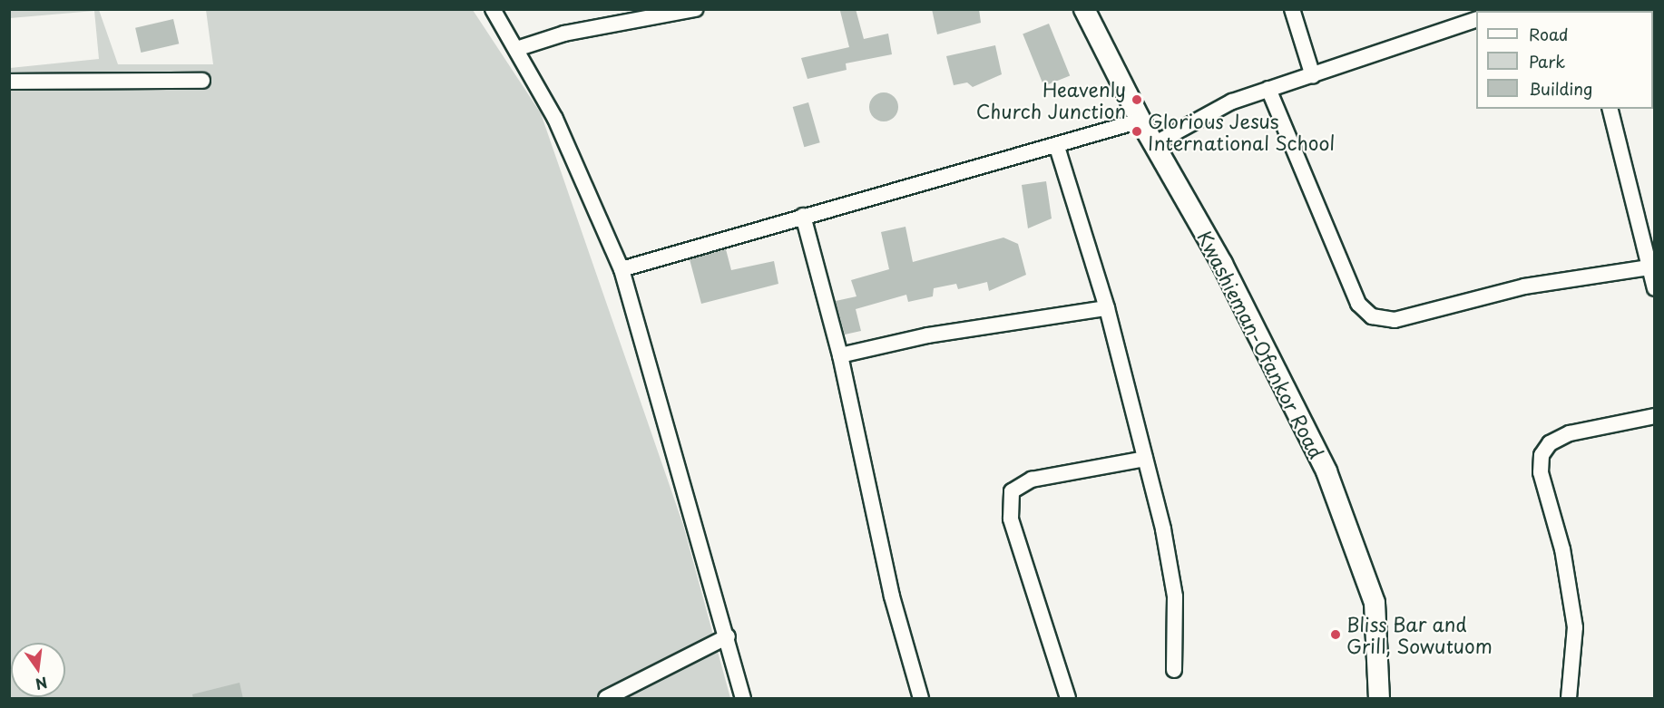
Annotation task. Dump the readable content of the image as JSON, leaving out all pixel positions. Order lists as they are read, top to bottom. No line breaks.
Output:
{"streets":{"main road":["Kwashieman-Ofankor Road"]},"places":["Heavenly Church Junction","Glorious Jesus International School","Bliss Bar and Grill, Sowutuom"],"legend":["Road","Park","Building"],"north":"bottom"}
